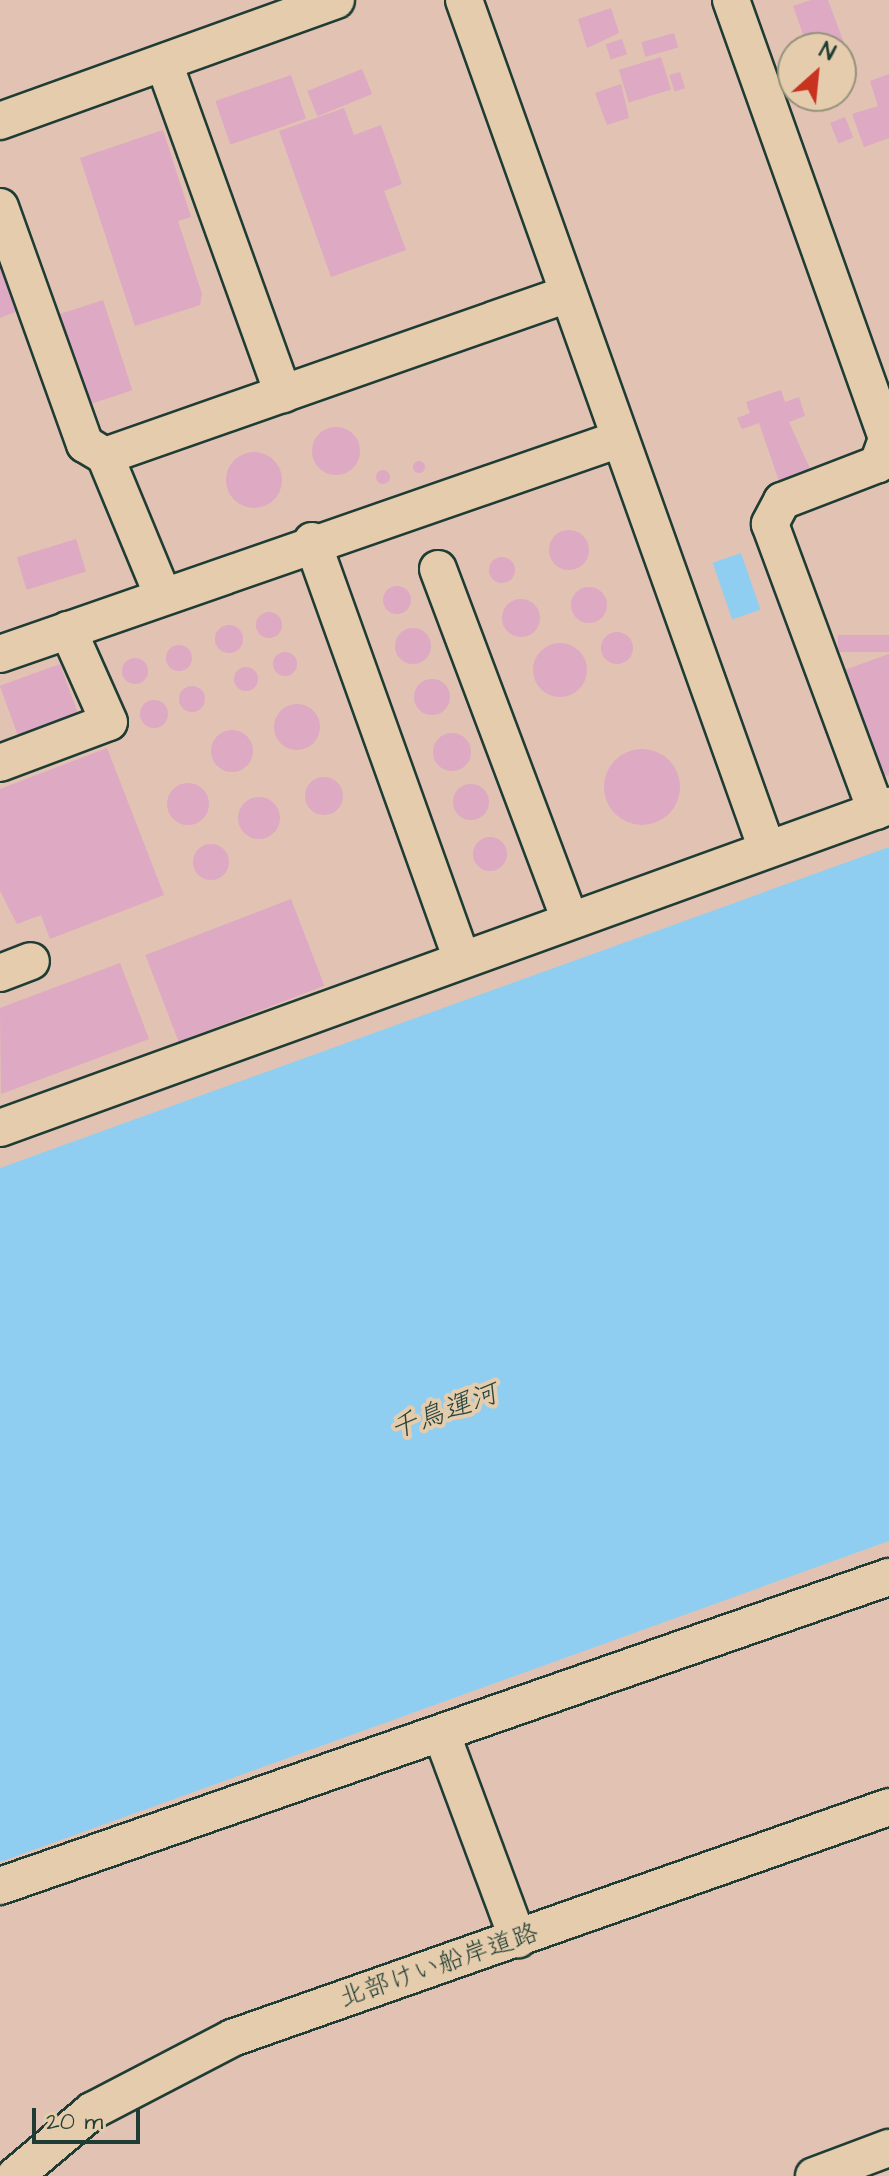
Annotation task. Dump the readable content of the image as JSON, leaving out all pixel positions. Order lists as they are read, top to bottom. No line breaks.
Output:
{"streets":{"street":["北部けい船岸道路"]},"water":["千鳥運河"],"scale_bar":"20 m","north":"top right"}
